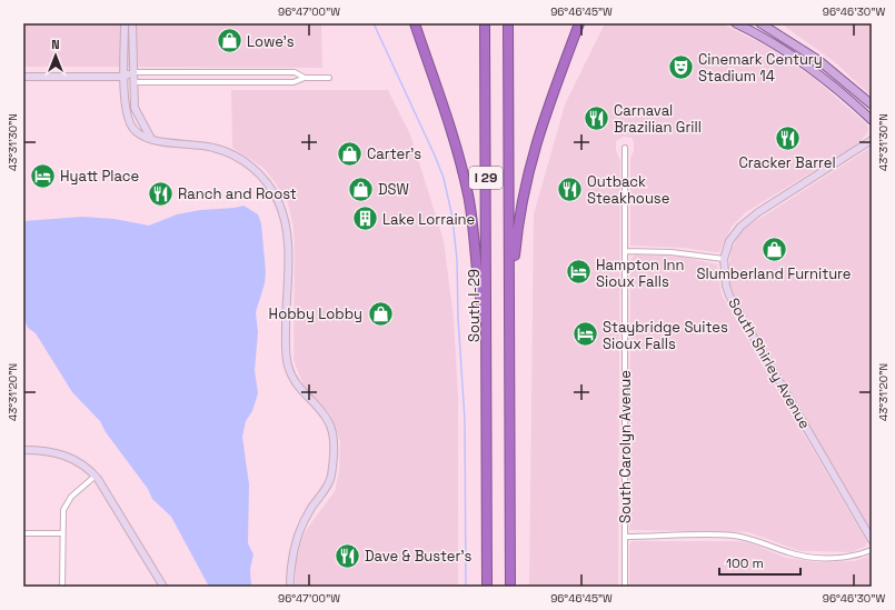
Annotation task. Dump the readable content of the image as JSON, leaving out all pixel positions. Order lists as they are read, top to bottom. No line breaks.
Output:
{"streets":{"highway":["I 29","South I-29"],"street":["South Shirley Avenue","South Carolyn Avenue"]},"places":{"shop":["Lowe's","Carter's","DSW","Slumberland Furniture","Hobby Lobby"],"theatre":["Cinemark Century Stadium 14"],"restaurant":["Carnaval Brazilian Grill","Cracker Barrel","Outback Steakhouse","Ranch and Roost","Dave & Buster's"],"hotel":["Hyatt Place","Hampton Inn Sioux Falls","Staybridge Suites Sioux Falls"],"building":["Lake Lorraine"]},"scale_bar":"100 m","north":"top","coordinates":["96°47'00\"W","96°46'45\"W","96°46'30\"W","43°31'30\"N","43°31'20\"N"]}
